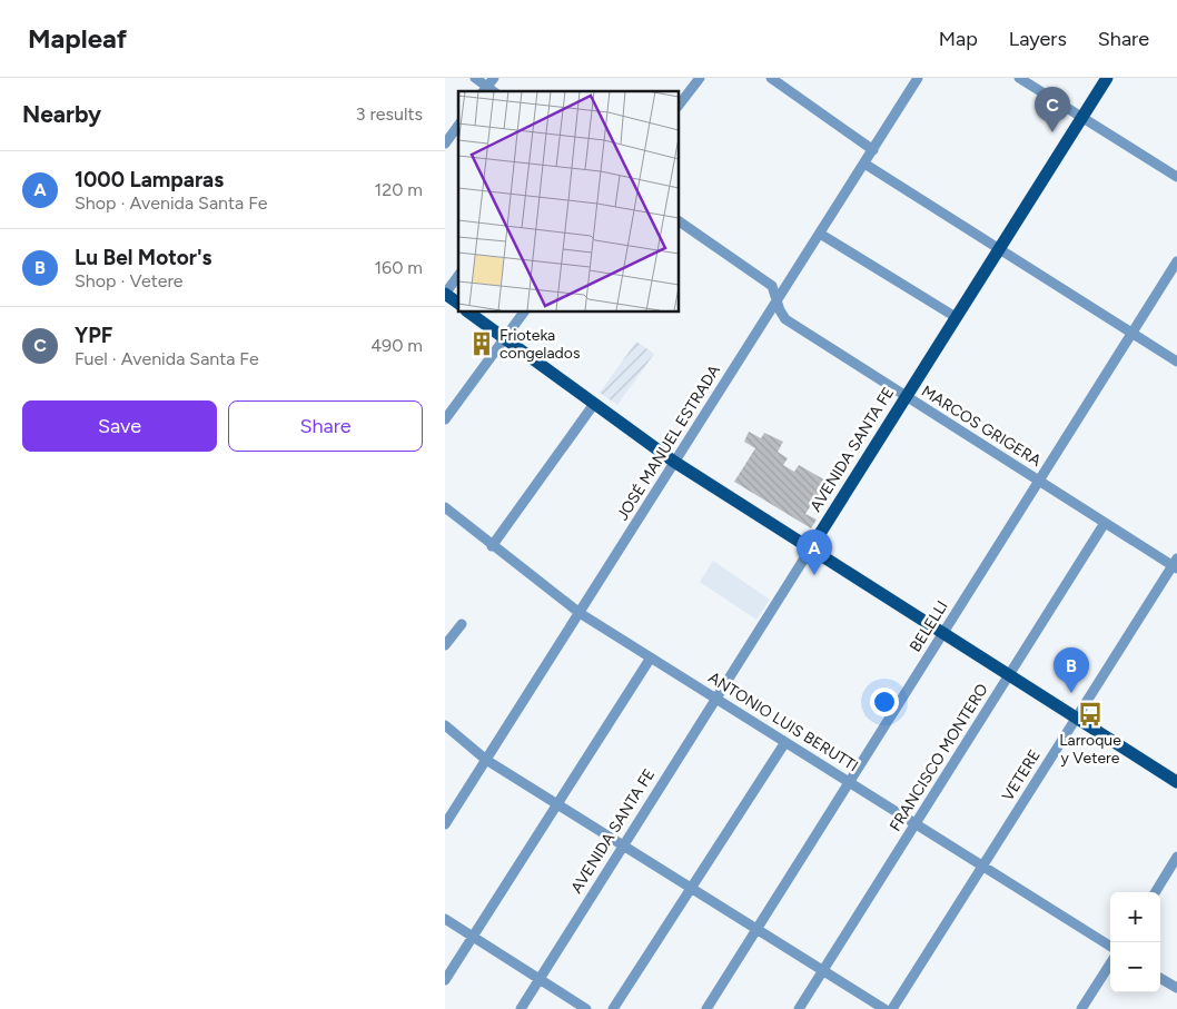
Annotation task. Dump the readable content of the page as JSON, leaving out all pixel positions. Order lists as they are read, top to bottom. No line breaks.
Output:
{"streets":{"main road":["AVENIDA SANTA FE"],"street":["MARCOS GRIGERA","JOSÉ MANUEL ESTRADA","BELELLI","ANTONIO LUIS BERUTTI","FRANCISCO MONTERO","VETERE"]},"crossings":[["MARCOS GRIGERA","JOSÉ MANUEL ESTRADA"],["MARCOS GRIGERA","AVENIDA SANTA FE"],["MARCOS GRIGERA","BELELLI"],["MARCOS GRIGERA","FRANCISCO MONTERO"],["MARCOS GRIGERA","VETERE"],["JOSÉ MANUEL ESTRADA","ANTONIO LUIS BERUTTI"],["AVENIDA SANTA FE","ANTONIO LUIS BERUTTI"],["BELELLI","ANTONIO LUIS BERUTTI"],["ANTONIO LUIS BERUTTI","FRANCISCO MONTERO"],["ANTONIO LUIS BERUTTI","VETERE"]],"places":{"building":["Frioteka congelados"],"bus stop":["Larroque y Vetere"]},"page":{"header":"Mapleaf","nav":["Map","Layers","Share"],"heading":["Nearby","3 results"],"pins":["C","A","B"],"list":[{"mark":"A","name":"1000 Lamparas","note":"Shop · Avenida Santa Fe","value":"120 m"},{"mark":"B","name":"Lu Bel Motor's","note":"Shop · Vetere","value":"160 m"},{"mark":"C","name":"YPF","note":"Fuel · Avenida Santa Fe","value":"490 m"}],"buttons":["Save","Share"],"map_buttons":["+","−"]}}
